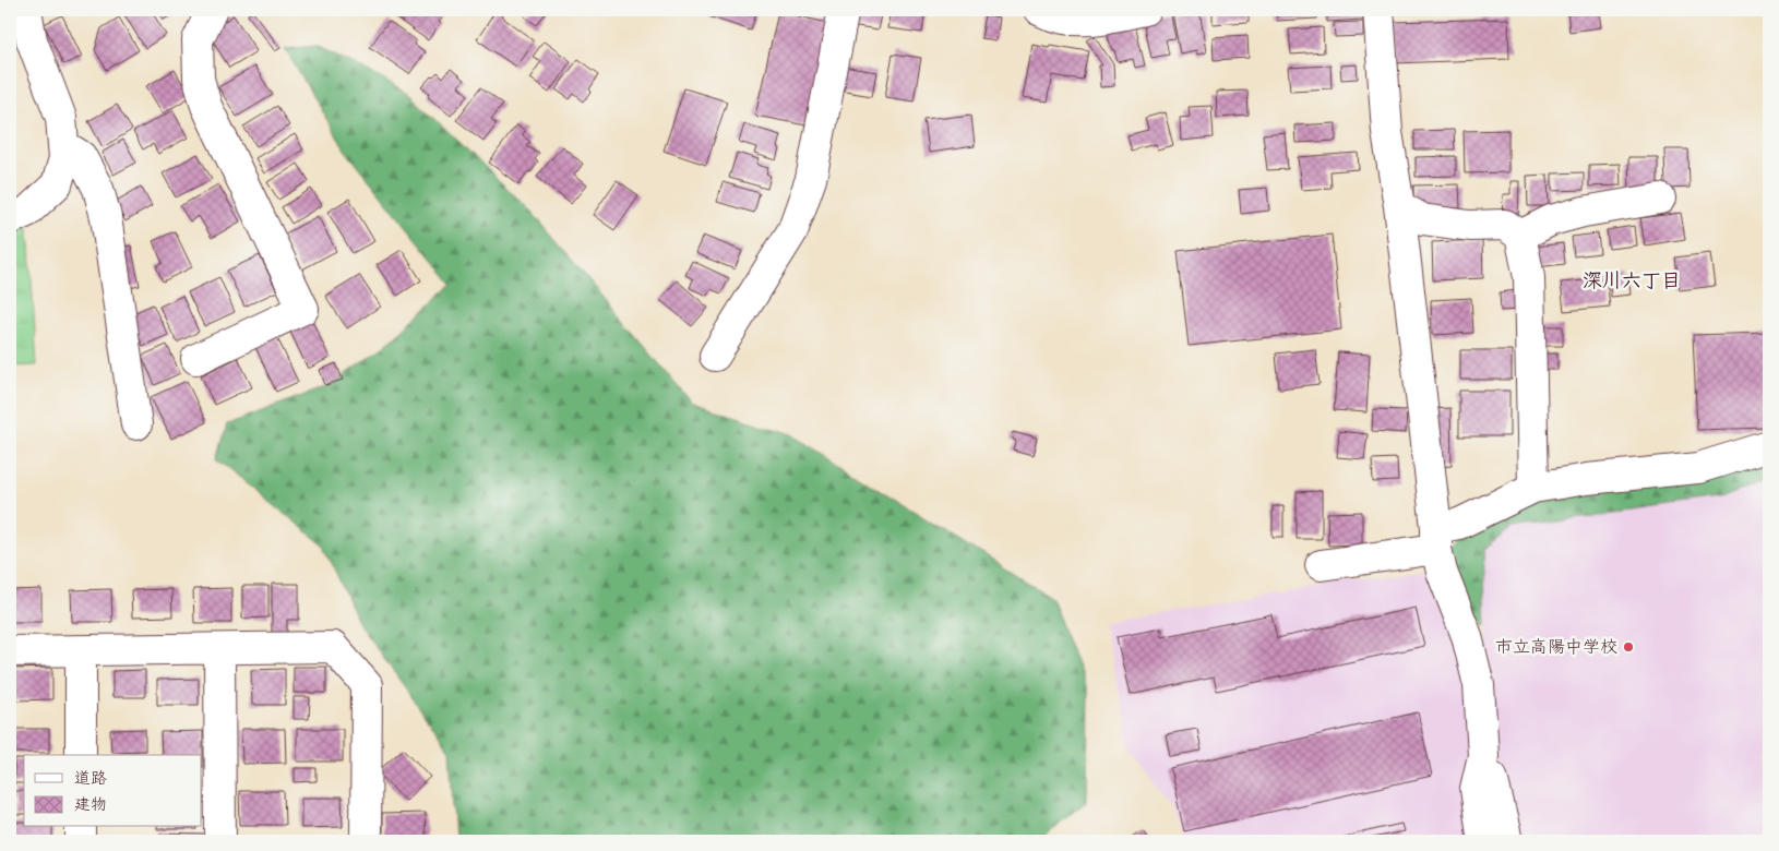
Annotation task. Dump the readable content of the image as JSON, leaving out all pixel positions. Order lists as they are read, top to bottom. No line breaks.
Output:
{"districts":["深川六丁目"],"places":["市立高陽中学校"],"legend":["道路","建物"]}
